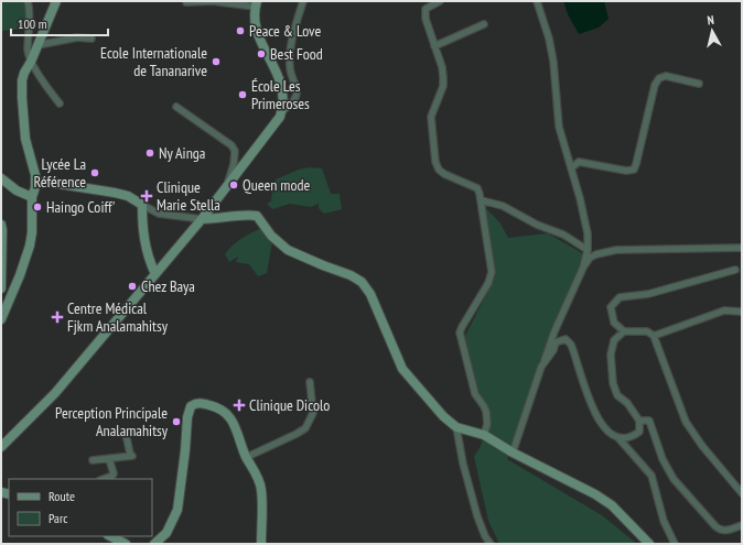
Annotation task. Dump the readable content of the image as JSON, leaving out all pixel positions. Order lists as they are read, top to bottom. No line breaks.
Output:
{"places":{"other":["Peace & Love","Best Food","Ecole Internationale de Tananarive","École Les Primeroses","Ny Ainga","Lycée La Référence","Queen mode","Haingo Coiff'","Chez Baya","Perception Principale Analamahitsy"],"health":["Clinique Marie Stella","Centre Médical Fjkm Analamahitsy","Clinique Dicolo"]},"legend":["Route","Parc"],"scale_bar":"100 m","north":"top"}
